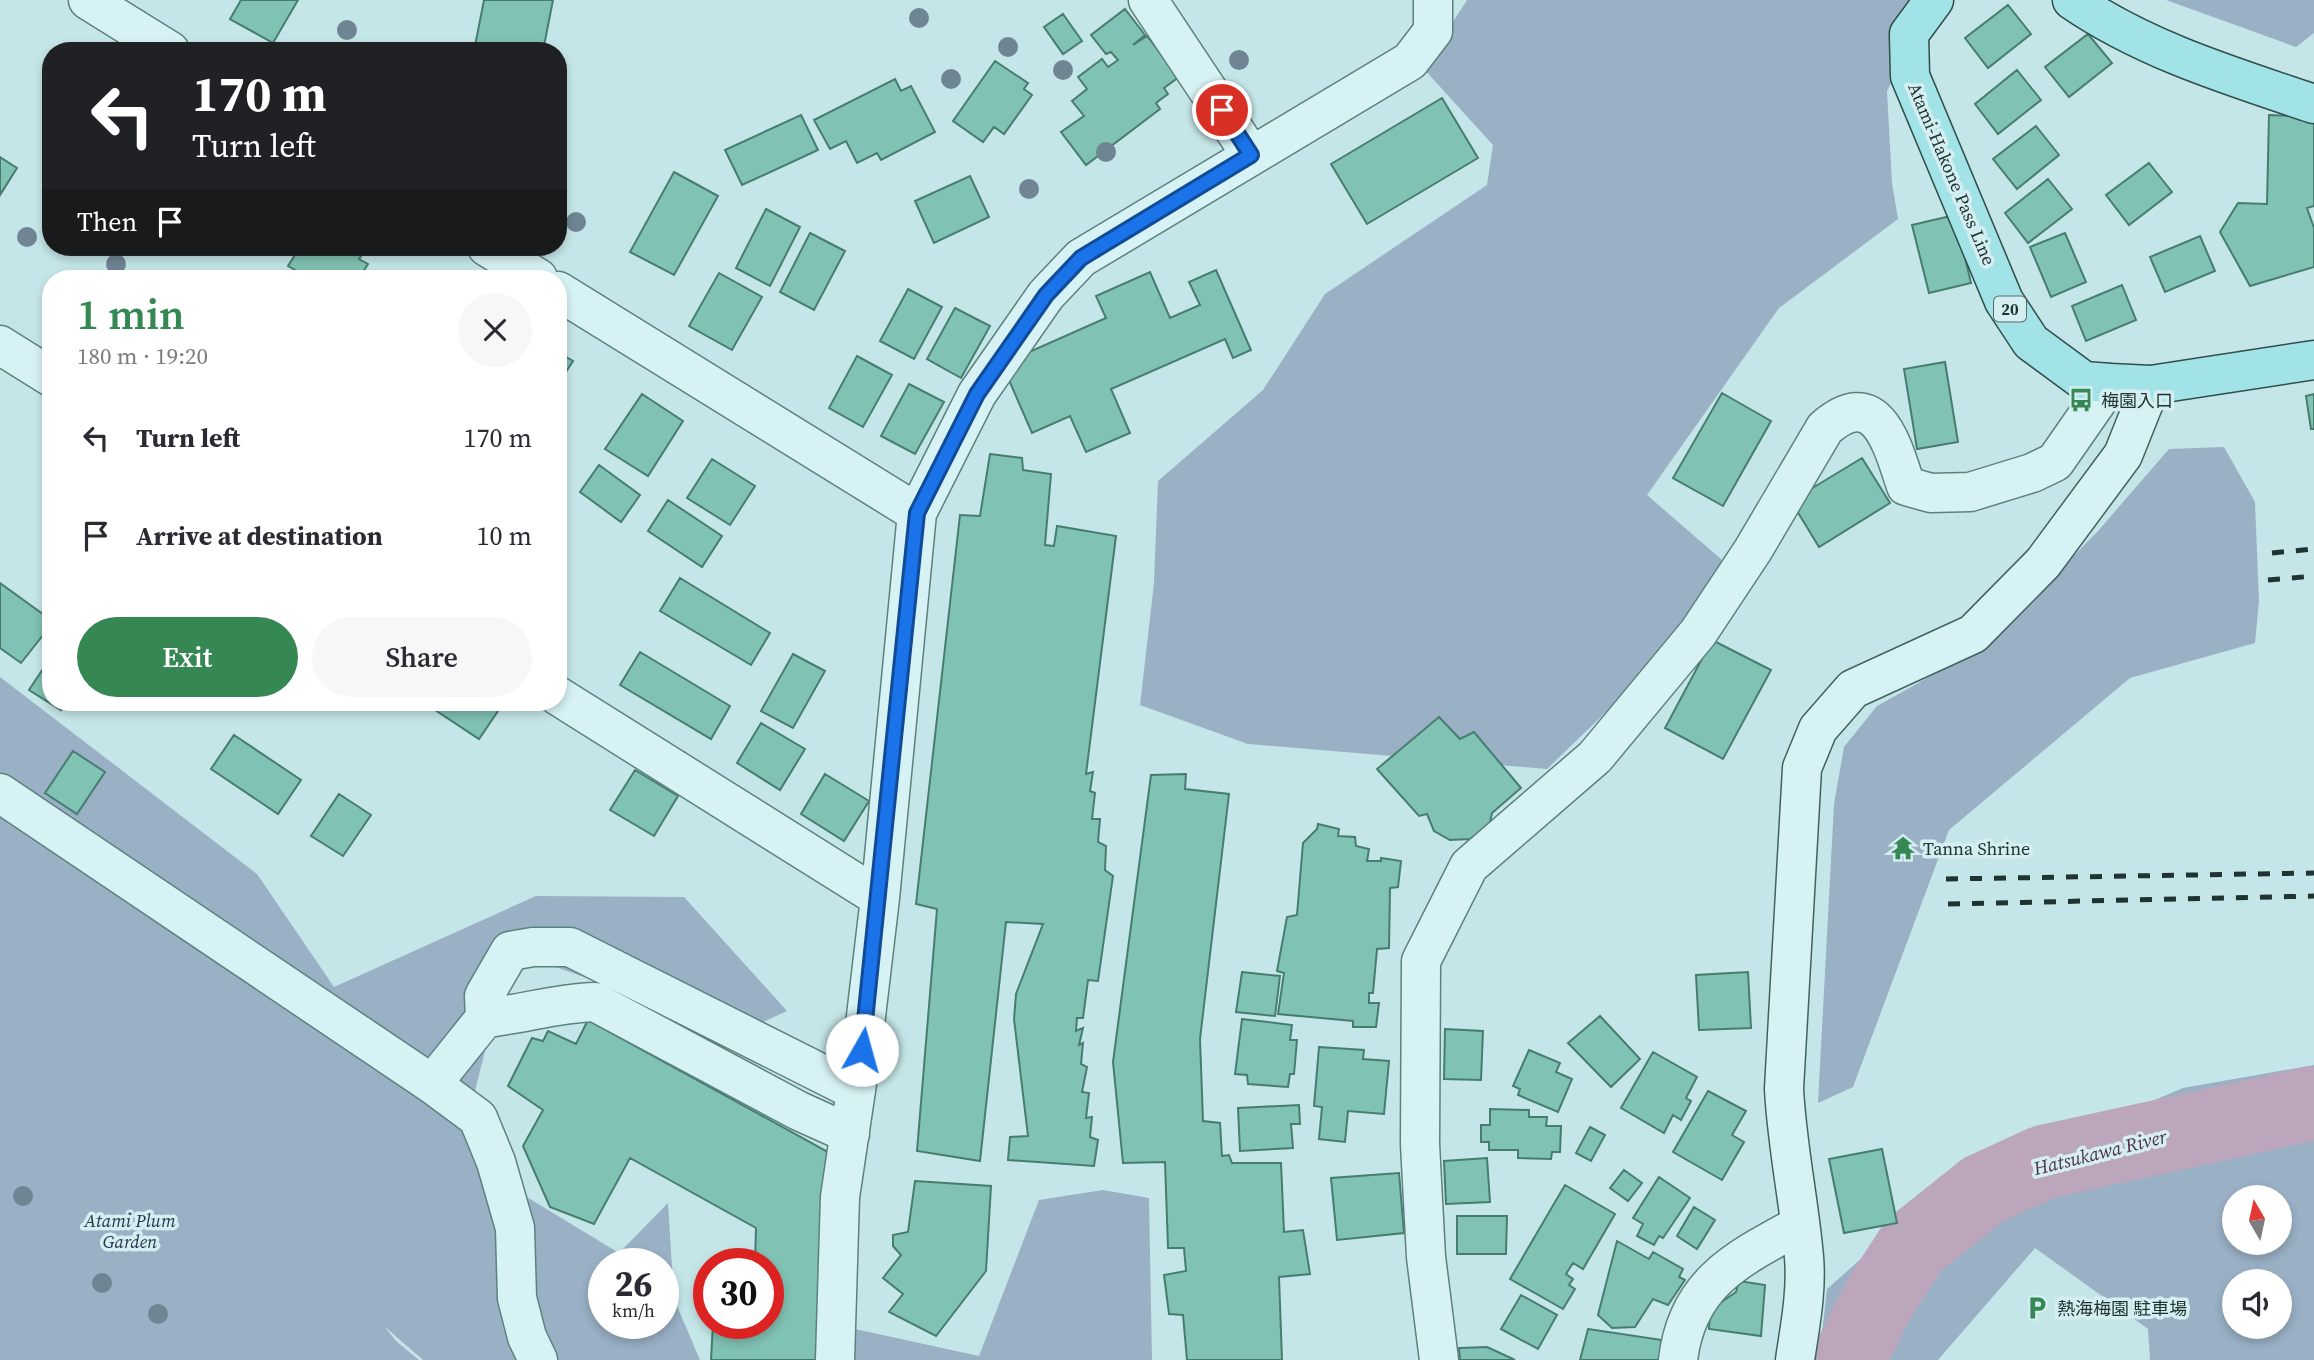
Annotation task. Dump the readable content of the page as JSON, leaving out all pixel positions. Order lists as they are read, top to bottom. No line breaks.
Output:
{"streets":{"main road":["Atami-Hakone Pass Line","20"]},"water":["Hatsukawa River"],"parks":["Atami Plum Garden"],"places":{"bus stop":["梅園入口"],"temple":["Tanna Shrine"],"parking":["熱海梅園 駐車場"]},"north":"top","page":{"turn":["170 m","Turn left"],"then":"Then","heading":["1 min","180 m · 19:20"],"list":[{"name":"Turn left","value":"170 m"},{"name":"Arrive at destination","value":"10 m"}],"buttons":["Exit","Share"],"speed":"26 km/h","limit":"30"}}
